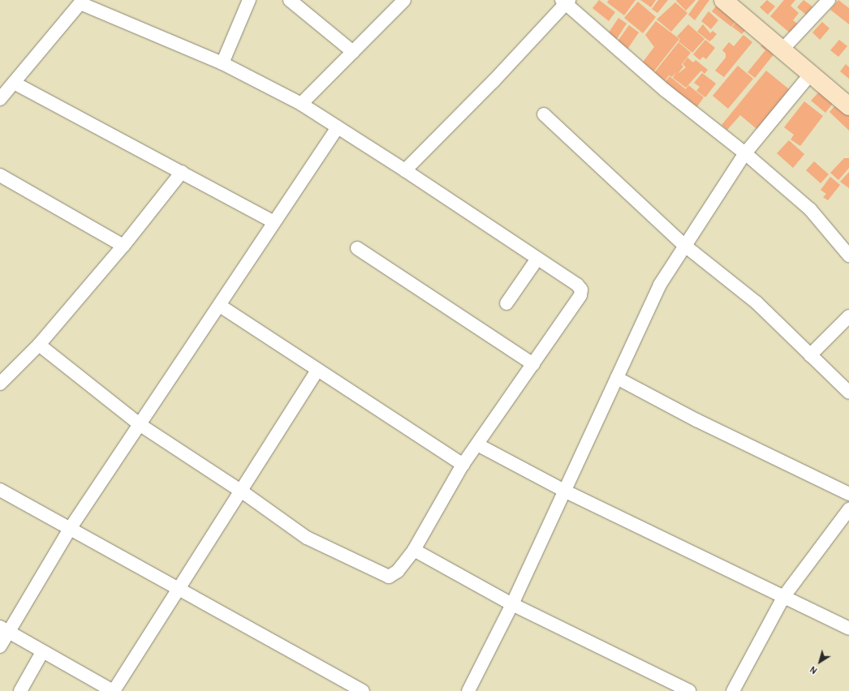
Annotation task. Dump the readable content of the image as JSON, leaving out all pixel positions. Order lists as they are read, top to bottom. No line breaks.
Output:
{"north":"bottom left"}
